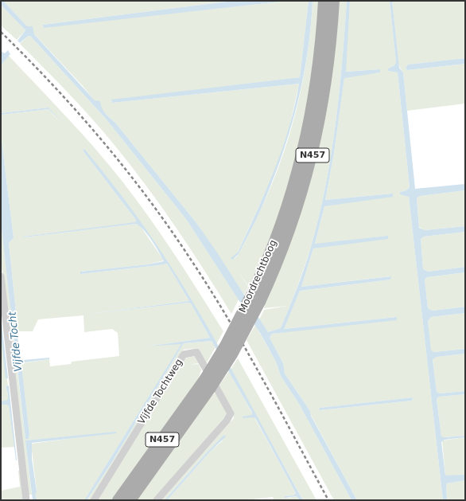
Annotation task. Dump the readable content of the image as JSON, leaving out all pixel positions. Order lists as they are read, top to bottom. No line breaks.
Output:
{"streets":{"main road":["N457","Moordrechtboog"],"street":["Vijfde Tochtweg"]},"water":["Vijfde Tocht"]}
